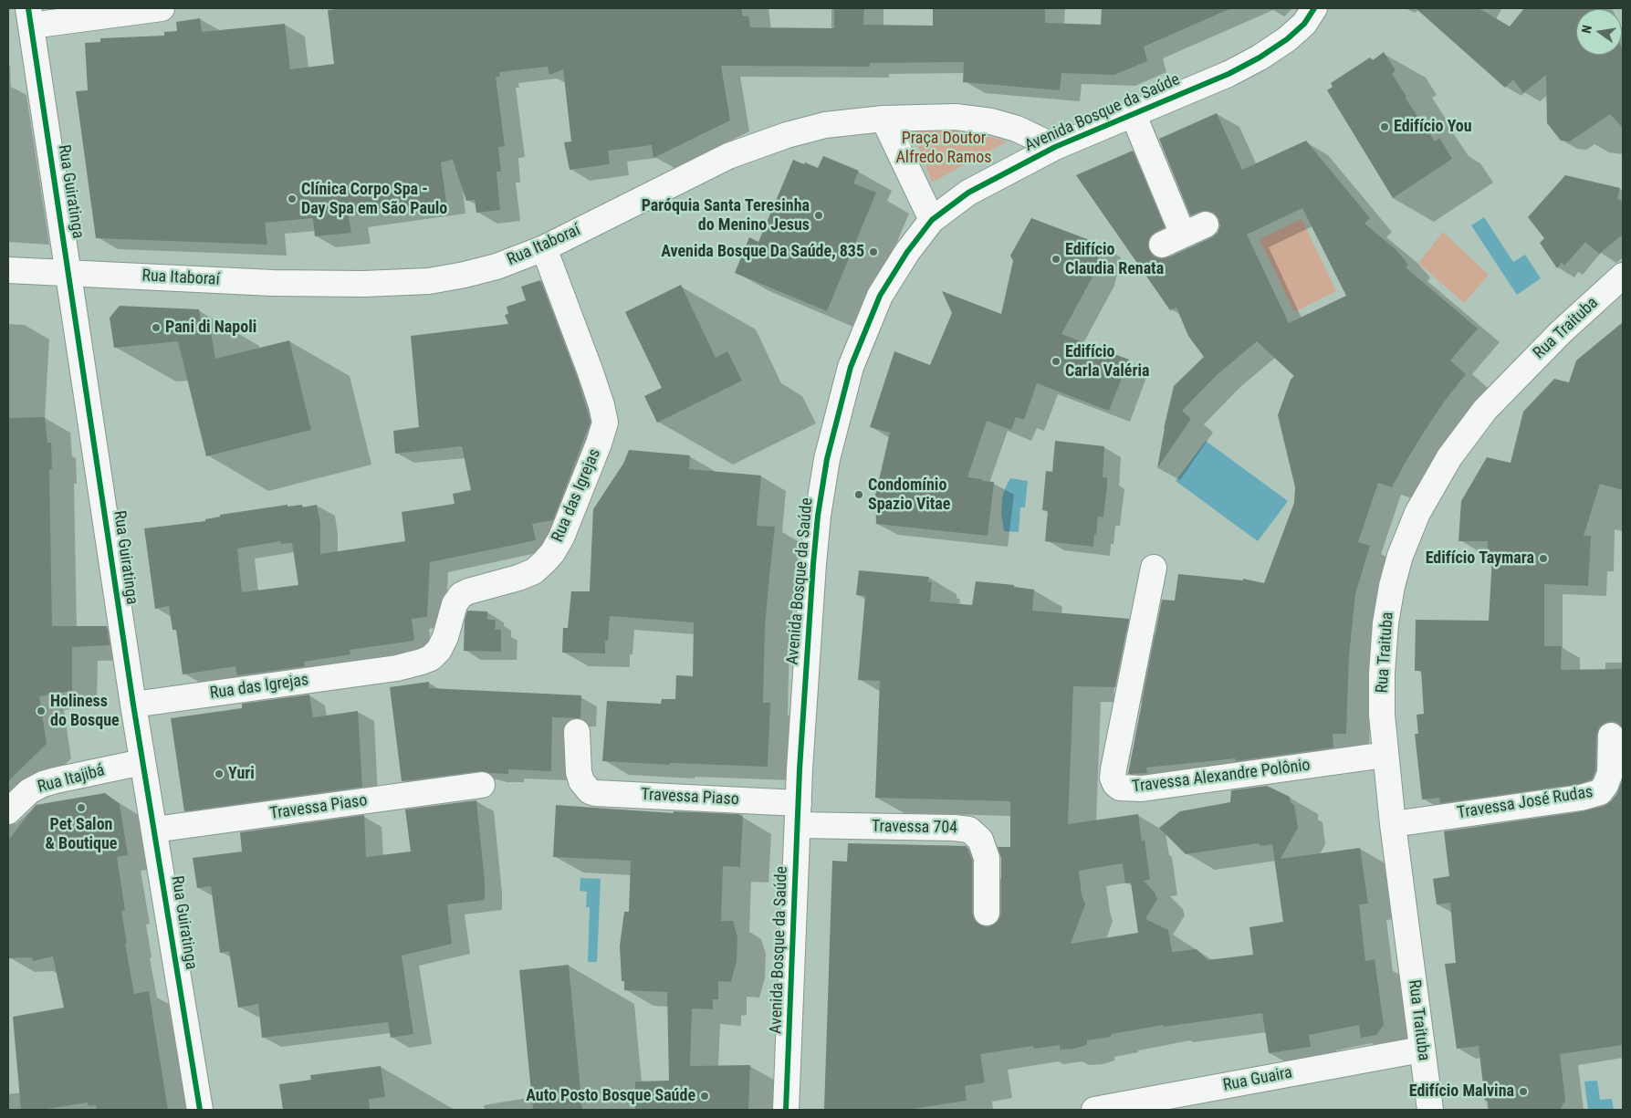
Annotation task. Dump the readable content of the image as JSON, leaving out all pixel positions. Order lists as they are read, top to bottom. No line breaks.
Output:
{"streets":{"street":["Avenida Bosque da Saúde","Rua Guiratinga","Rua Itaboraí","Rua Traituba","Rua das Igrejas","Travessa Alexandre Polônio","Rua Itajibá","Travessa Piaso","Travessa José Rudas","Travessa 704","Rua Guaira"]},"crossings":[["Avenida Bosque da Saúde","Rua Itaboraí"],["Avenida Bosque da Saúde","Travessa Piaso"],["Avenida Bosque da Saúde","Travessa 704"],["Rua Guiratinga","Rua Itaboraí"],["Rua Guiratinga","Rua das Igrejas"],["Rua Guiratinga","Rua Itajibá"],["Rua Guiratinga","Travessa Piaso"],["Rua Itaboraí","Rua das Igrejas"],["Rua Traituba","Travessa Alexandre Polônio"],["Rua Traituba","Travessa José Rudas"],["Rua Traituba","Rua Guaira"],["Travessa Piaso","Travessa 704"]],"parks":["Praça Doutor Alfredo Ramos"],"places":["Edifício You","Clínica Corpo Spa - Day Spa em São Paulo","Paróquia Santa Teresinha do Menino Jesus","Avenida Bosque Da Saúde, 835","Edifício Claudia Renata","Pani di Napoli","Edifício Carla Valéria","Condomínio Spazio Vitae","Edifício Taymara","Holiness do Bosque","Yuri","Pet Salon & Boutique","Edifício Malvina","Auto Posto Bosque Saúde"],"north":"left"}
